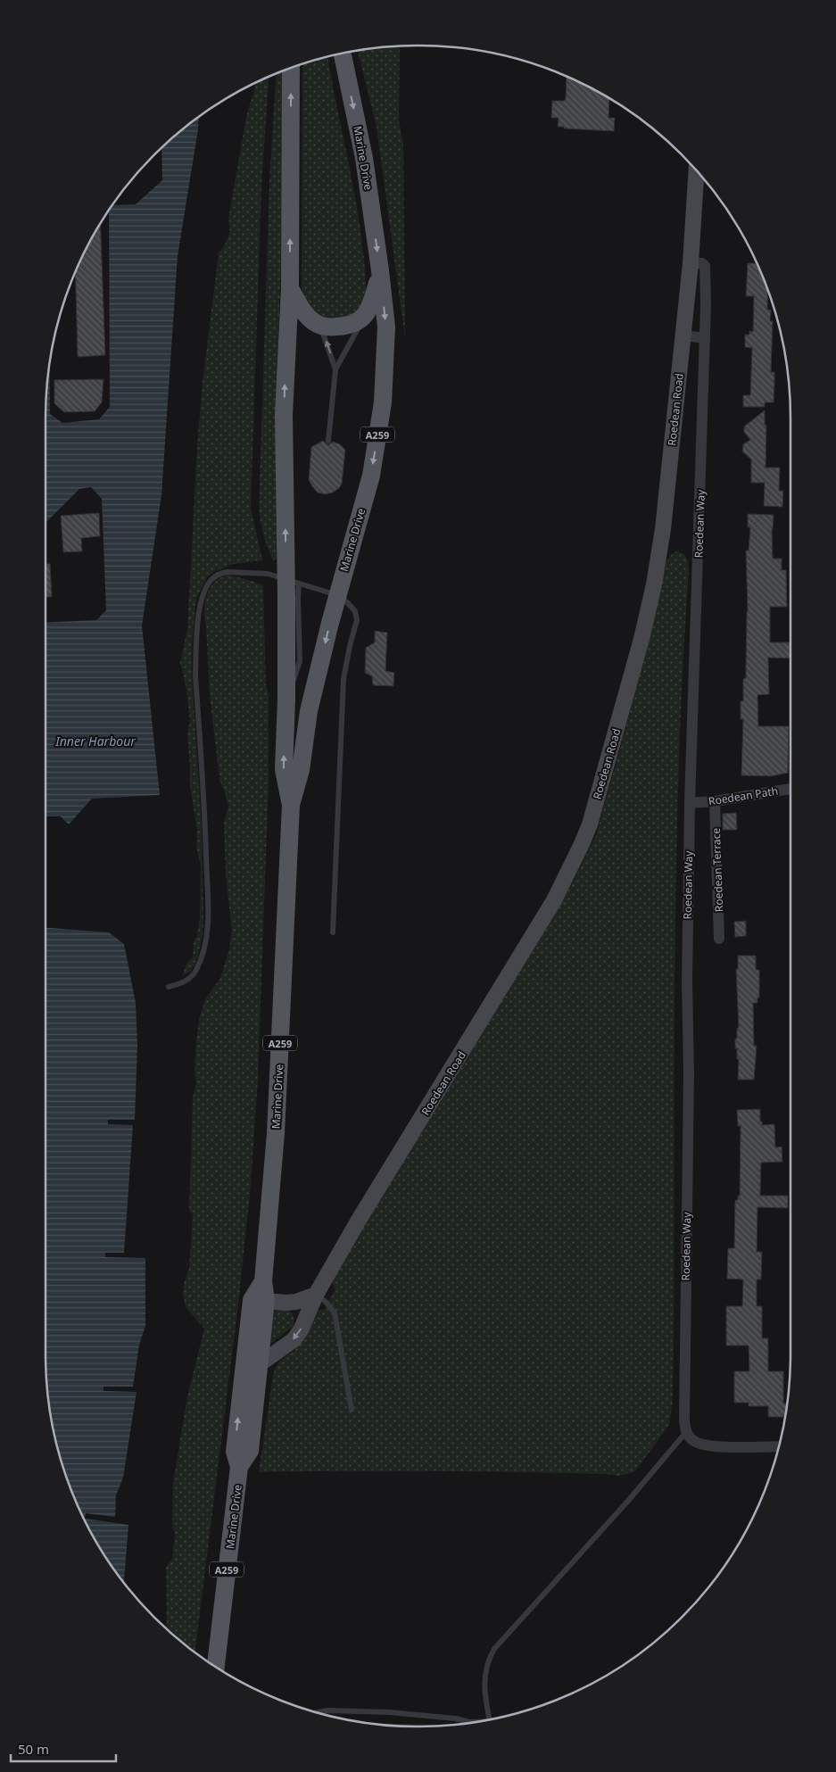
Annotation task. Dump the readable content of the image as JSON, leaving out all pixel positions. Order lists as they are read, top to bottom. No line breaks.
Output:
{"streets":{"main road":["Marine Drive","Roedean Road","A259"],"street":["Roedean Way","Roedean Path","Roedean Terrace"]},"crossings":[["Marine Drive","Roedean Road"],["Roedean Road","Roedean Way"],["Roedean Way","Roedean Path"],["Roedean Path","Roedean Terrace"]],"water":["Inner Harbour"],"scale_bar":"50 m"}
